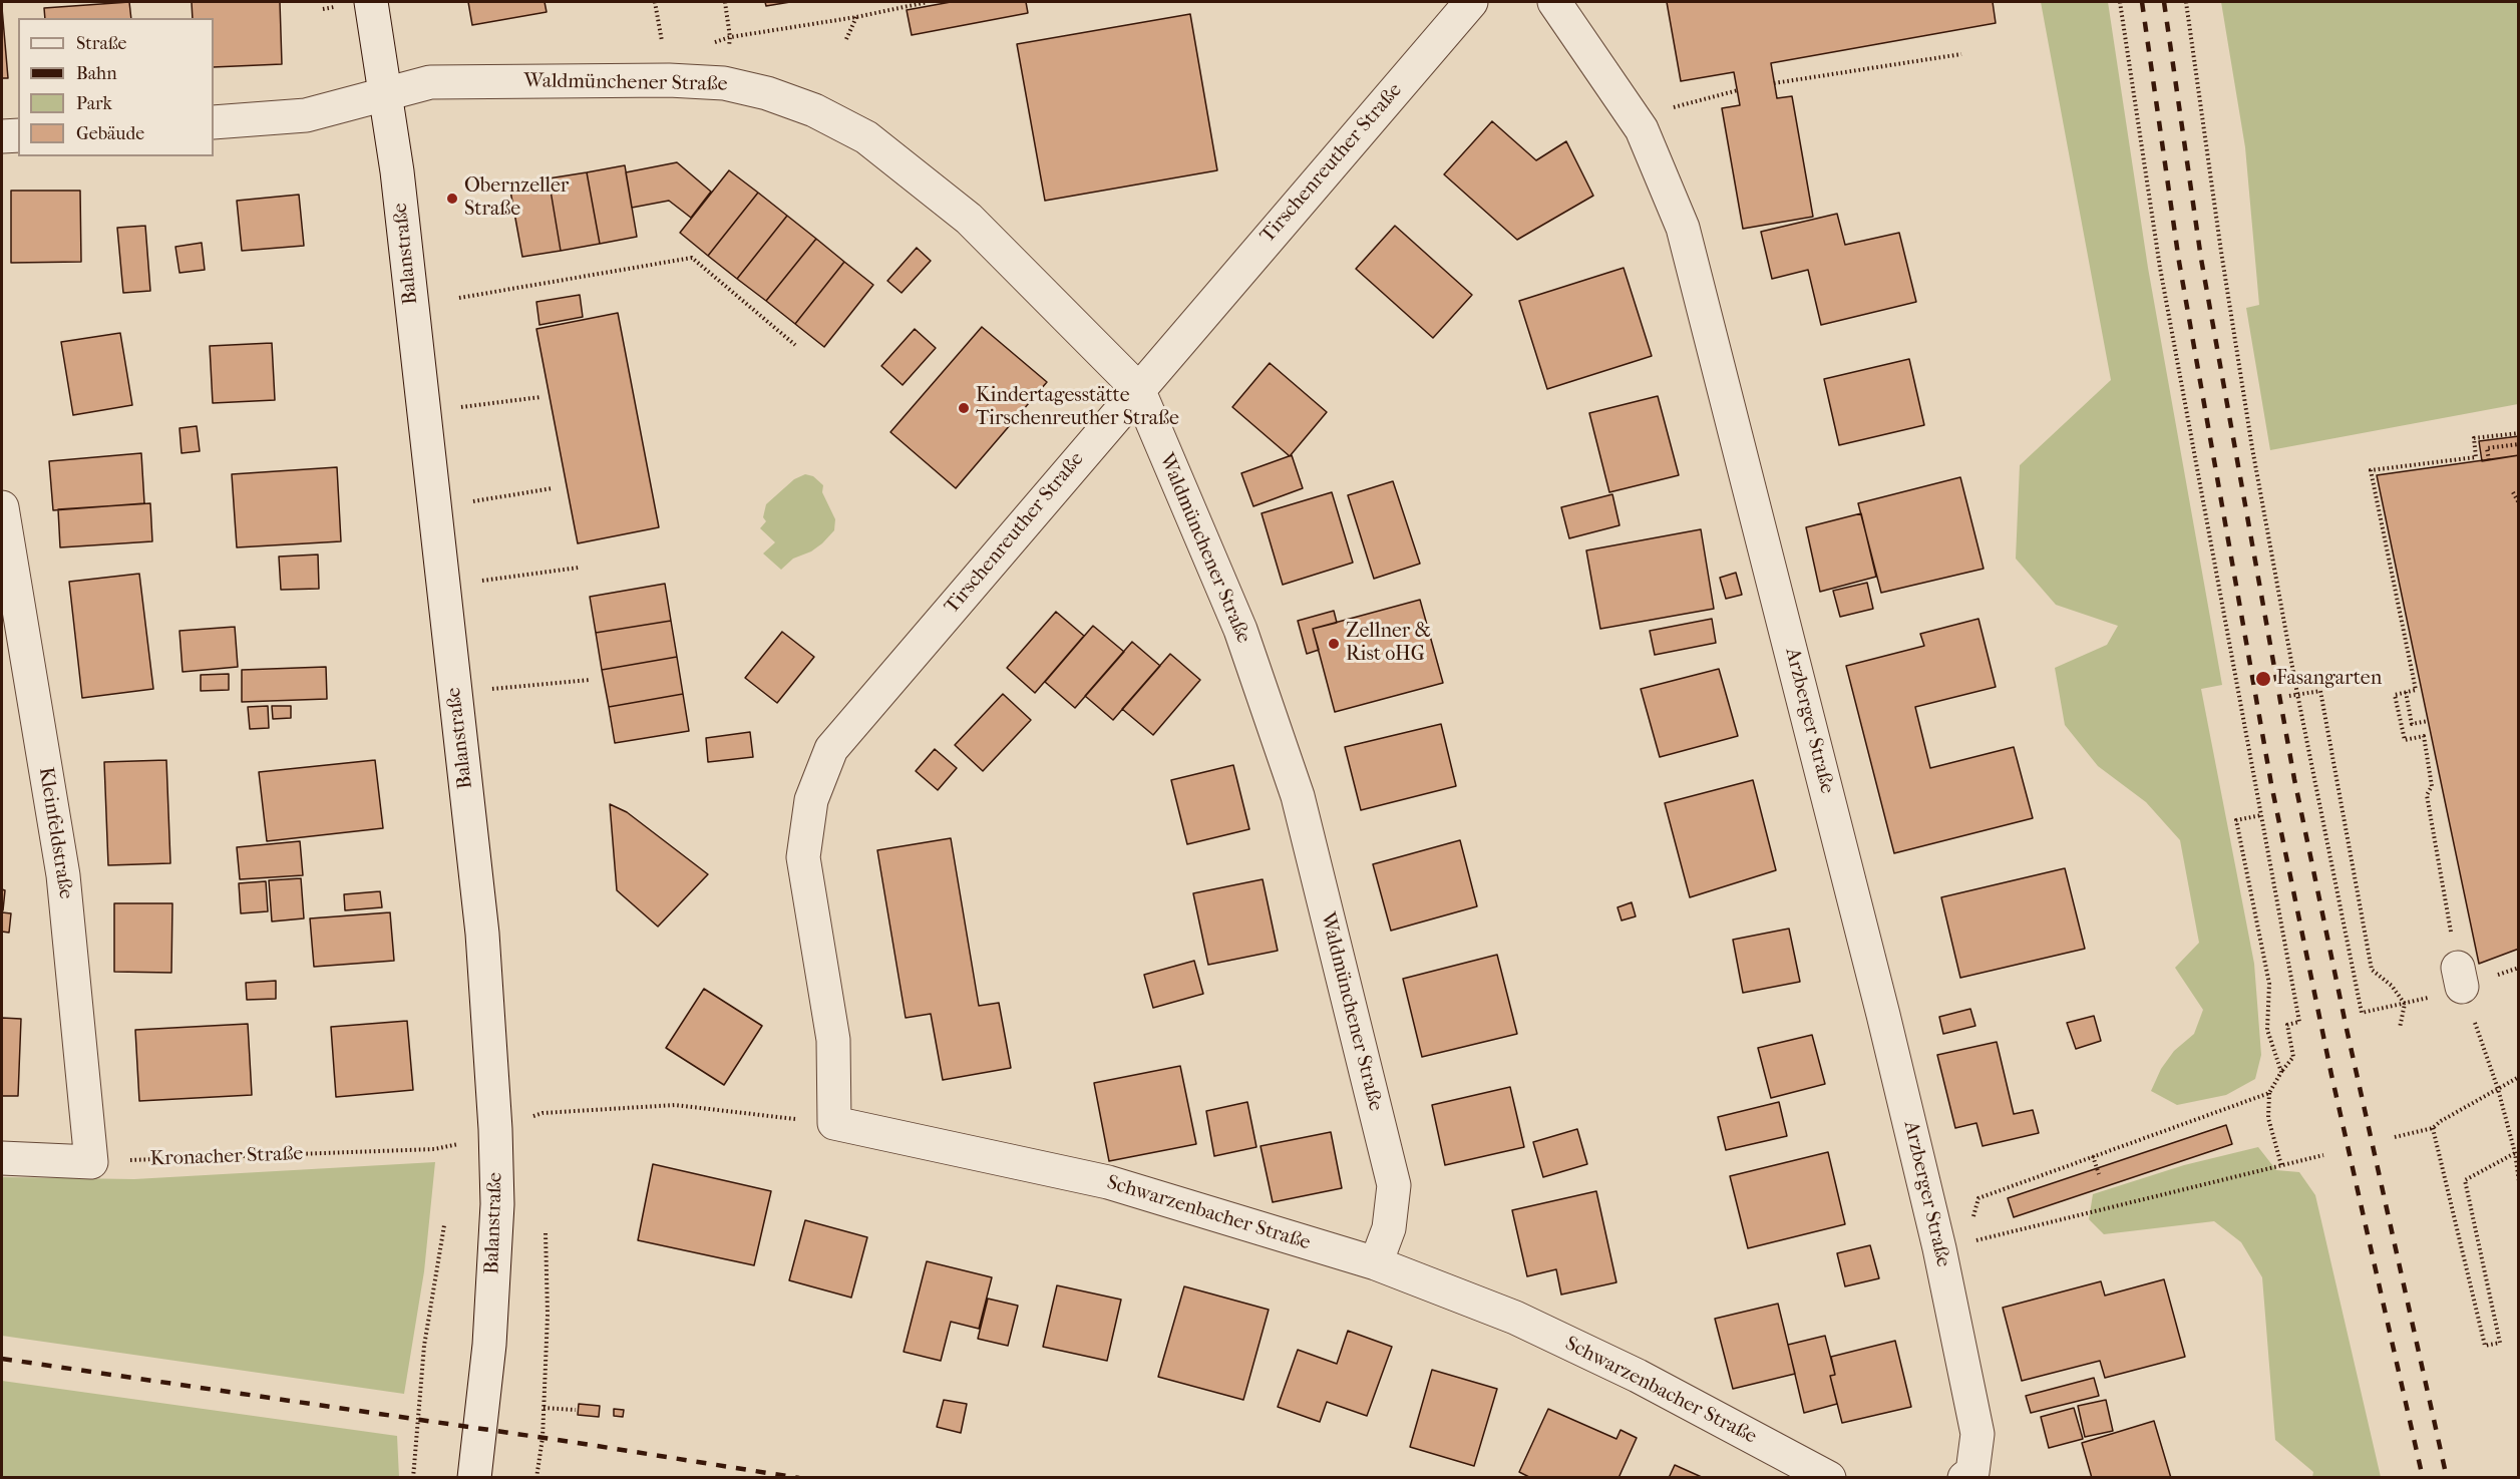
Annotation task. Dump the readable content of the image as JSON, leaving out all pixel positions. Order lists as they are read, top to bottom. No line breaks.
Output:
{"streets":{"street":["Waldmünchener Straße","Tirschenreuther Straße","Balanstraße","Arzberger Straße","Kleinfeldstraße","Schwarzenbacher Straße"],"path":["Kronacher Straße"]},"crossings":[["Waldmünchener Straße","Tirschenreuther Straße"],["Waldmünchener Straße","Balanstraße"],["Waldmünchener Straße","Schwarzenbacher Straße"],["Tirschenreuther Straße","Schwarzenbacher Straße"],["Kleinfeldstraße","Kronacher Straße"]],"places":["Obernzeller Straße","Kindertagesstätte Tirschenreuther Straße","Zellner & Rist oHG","Fasangarten"],"legend":["Straße","Bahn","Park","Gebäude"]}
